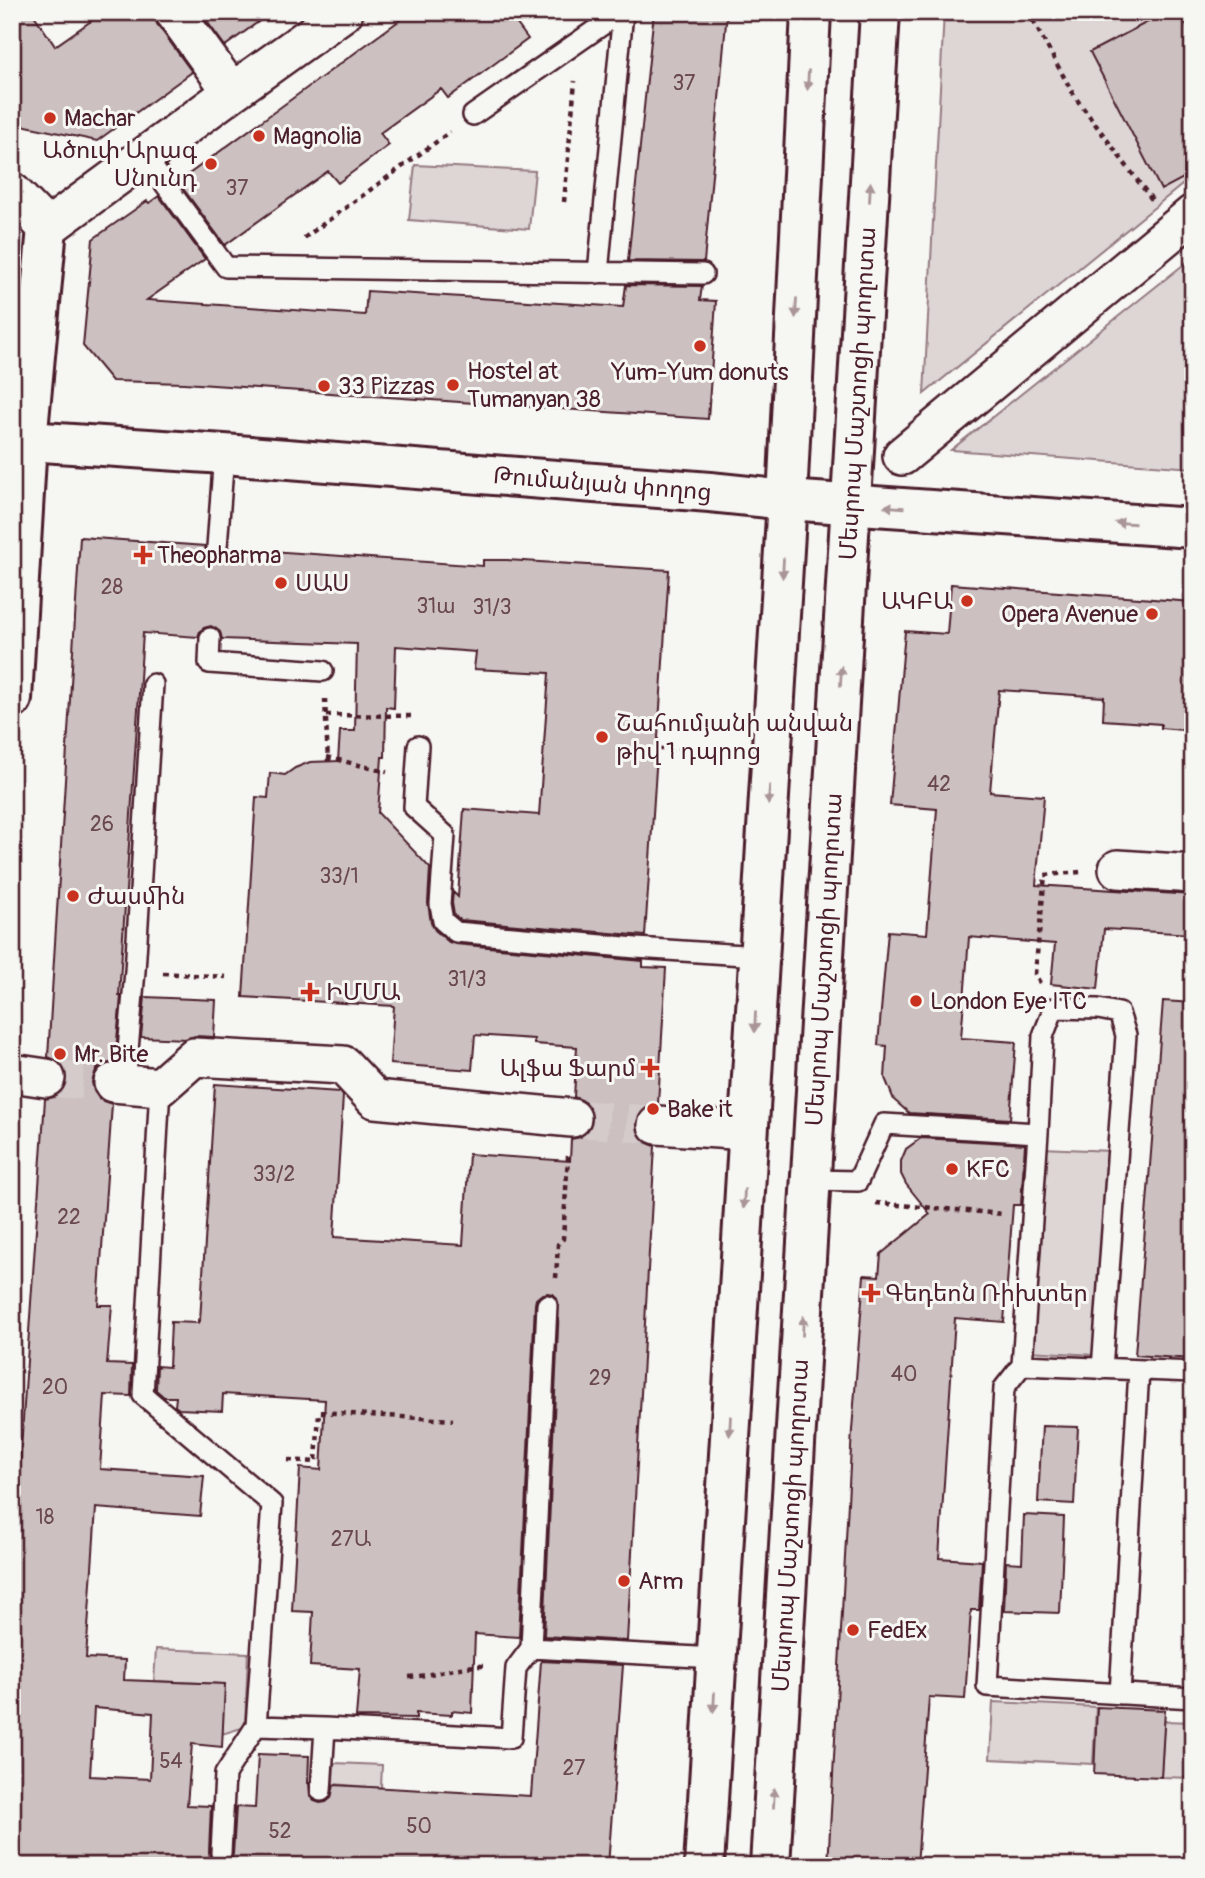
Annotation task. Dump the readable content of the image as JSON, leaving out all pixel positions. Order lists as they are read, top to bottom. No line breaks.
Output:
{"streets":{"main road":["Մեսրոպ Մաշտոցի պողոտա","Թումանյան փողոց"]},"crossings":[["Մեսրոպ Մաշտոցի պողոտա","Թումանյան փողոց"]],"places":{"other":["Machar","Magnolia","Ածուփ Արագ Սնունդ","Yum-Yum donuts","Hostel at Tumanyan 38","33 Pizzas","ՍԱՍ","ԱԿԲԱ","Opera Avenue","Շահումյանի անվան թիվ 1 դպրոց","Ժասմին","London Eye ITC","Mr. Bite","Bake it","KFC","Arm","FedEx"],"health":["Theopharma","ԻՄՄԱ","Ալֆա Ֆարմ","Գեդեոն Ռիխտեր"]},"house_numbers":["37","37","28","31ա","31/3","42","26","33/1","31/3","33/2","22","40","29","20","18","27Ա","54","27","50","52"]}
